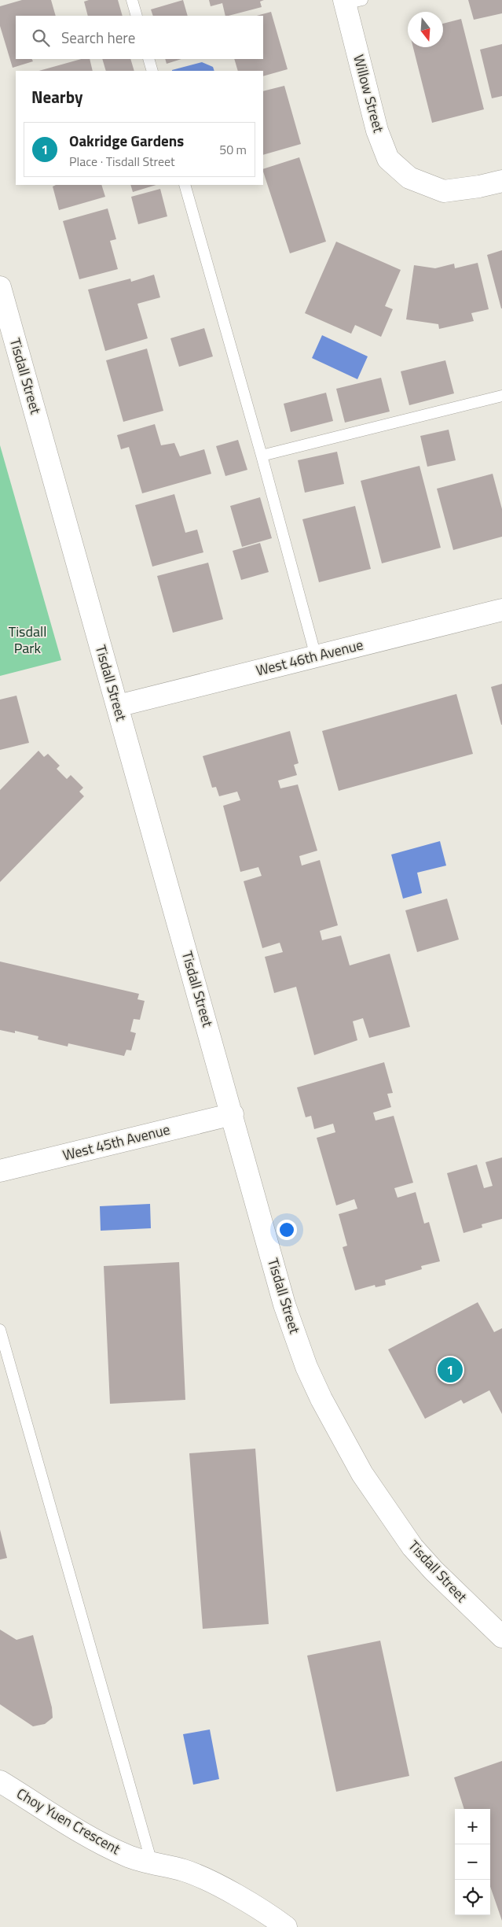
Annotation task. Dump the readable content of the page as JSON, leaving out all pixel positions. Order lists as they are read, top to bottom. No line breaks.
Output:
{"streets":{"street":["Willow Street","Tisdall Street","West 46th Avenue","West 45th Avenue","Choy Yuen Crescent"]},"crossings":[["Tisdall Street","West 46th Avenue"],["Tisdall Street","West 45th Avenue"]],"parks":["Tisdall Park"],"north":"bottom","page":{"search":"Search here","heading":"Nearby","list":[{"mark":"1","name":"Oakridge Gardens","note":"Place · Tisdall Street","value":"50 m"}],"pins":"1","map_buttons":["+","−"]}}
